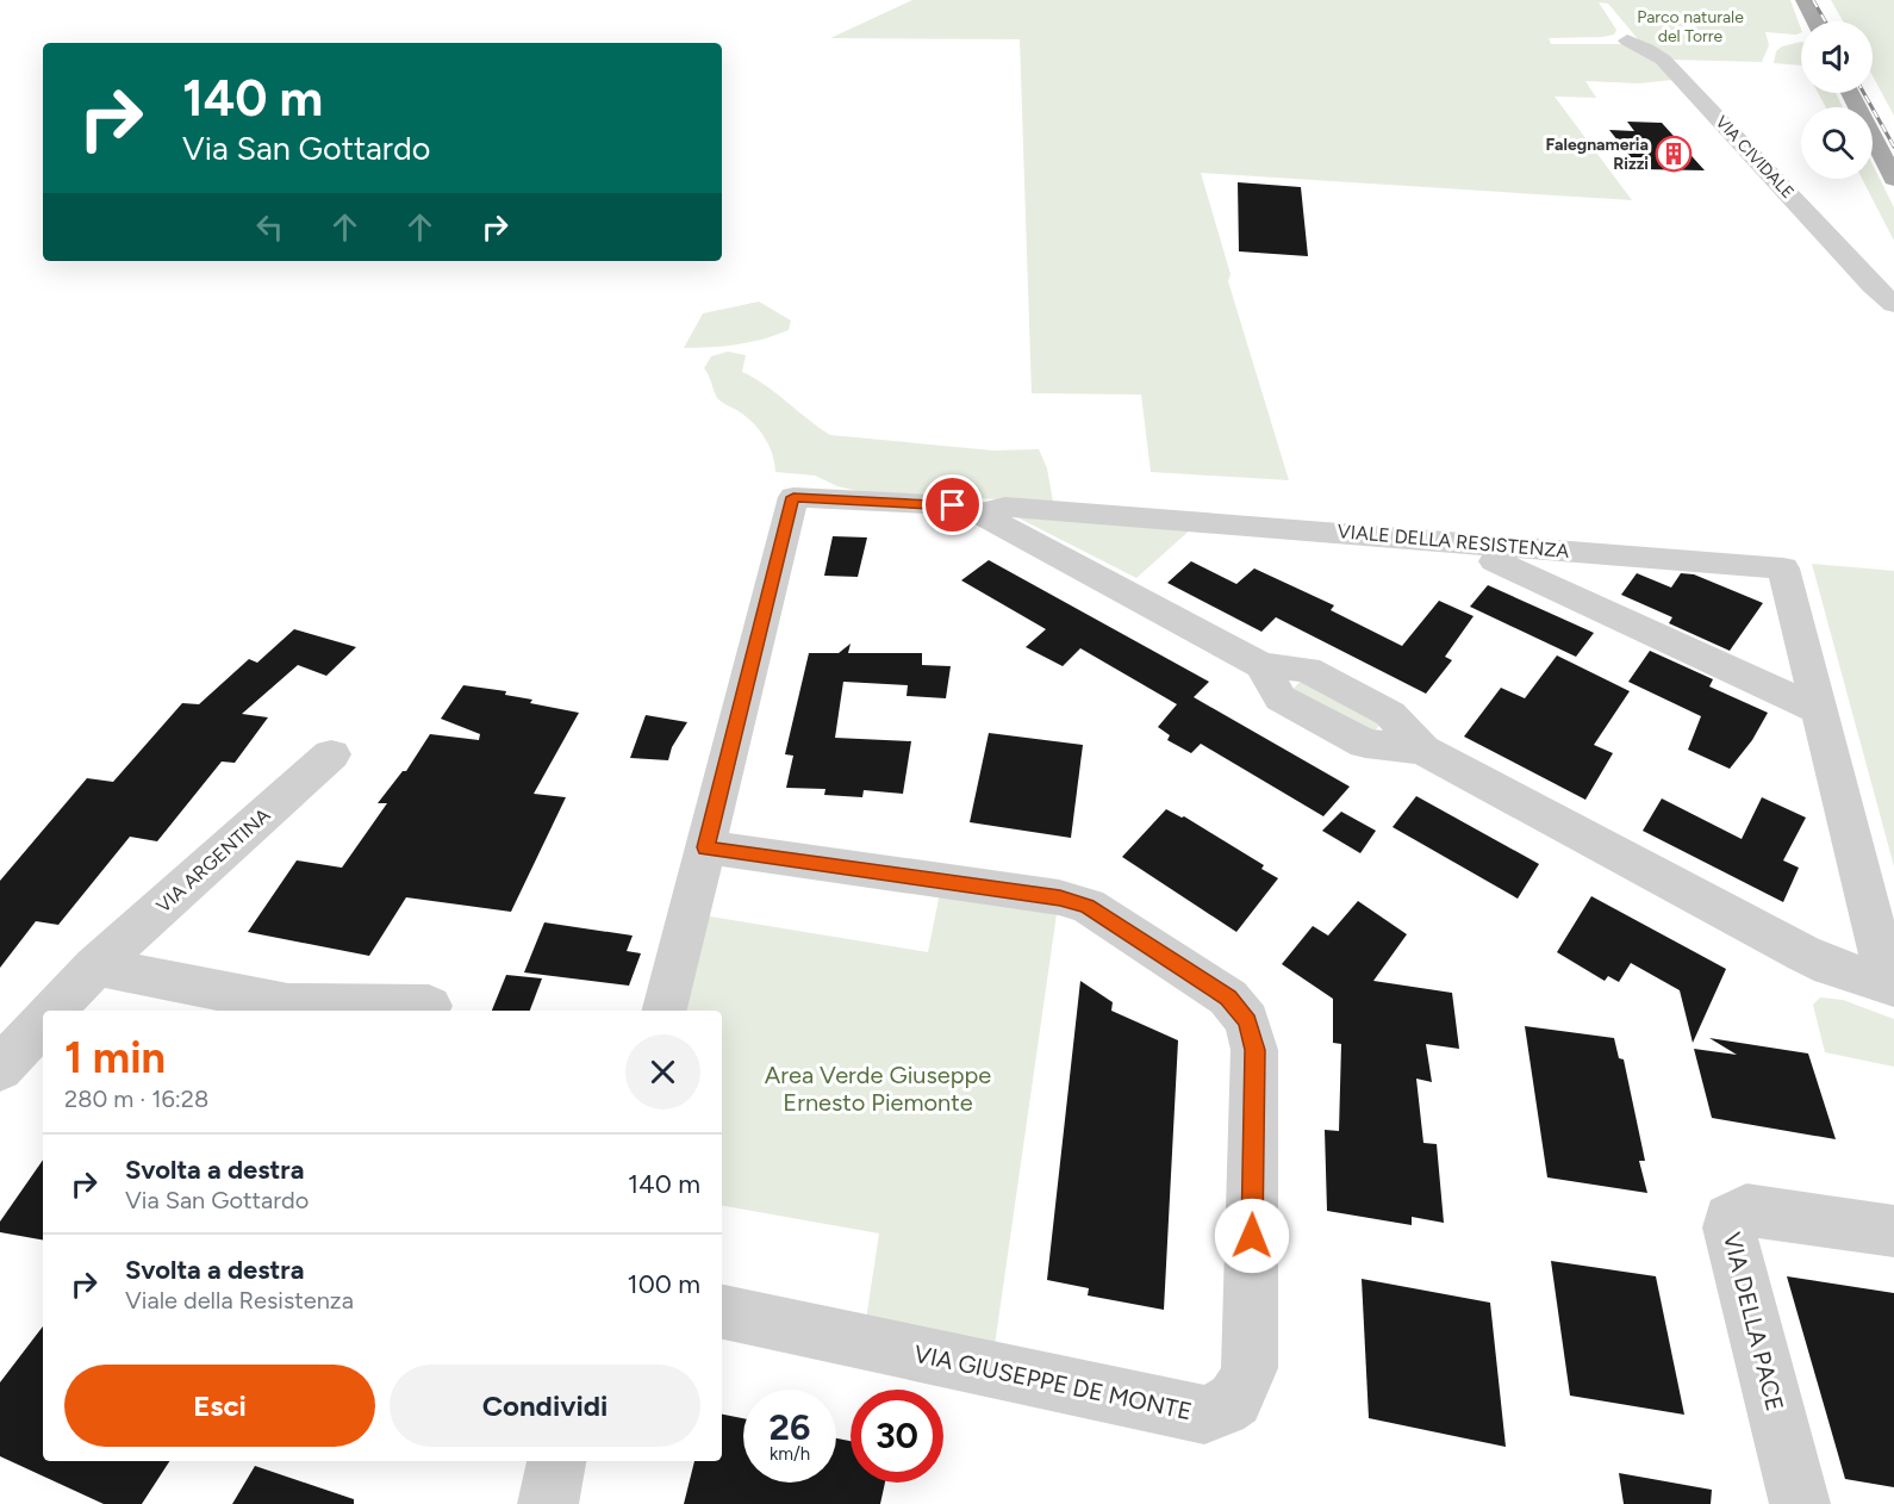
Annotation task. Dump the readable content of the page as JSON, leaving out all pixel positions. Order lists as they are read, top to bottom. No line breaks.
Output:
{"streets":{"street":["VIA CIVIDALE","VIALE DELLA RESISTENZA","VIA ARGENTINA","VIA DELLA PACE","VIA GIUSEPPE DE MONTE"]},"crossings":[["VIALE DELLA RESISTENZA","VIA GIUSEPPE DE MONTE"]],"parks":["Parco naturale del Torre","Area Verde Giuseppe Ernesto Piemonte"],"places":{"building":["Falegnameria Rizzi"]},"page":{"turn":["140 m","Via San Gottardo"],"heading":["1 min","280 m · 16:28"],"list":[{"name":"Svolta a destra","note":"Via San Gottardo","value":"140 m"},{"name":"Svolta a destra","note":"Viale della Resistenza","value":"100 m"}],"buttons":["Esci","Condividi"],"speed":"26 km/h","limit":"30"}}
